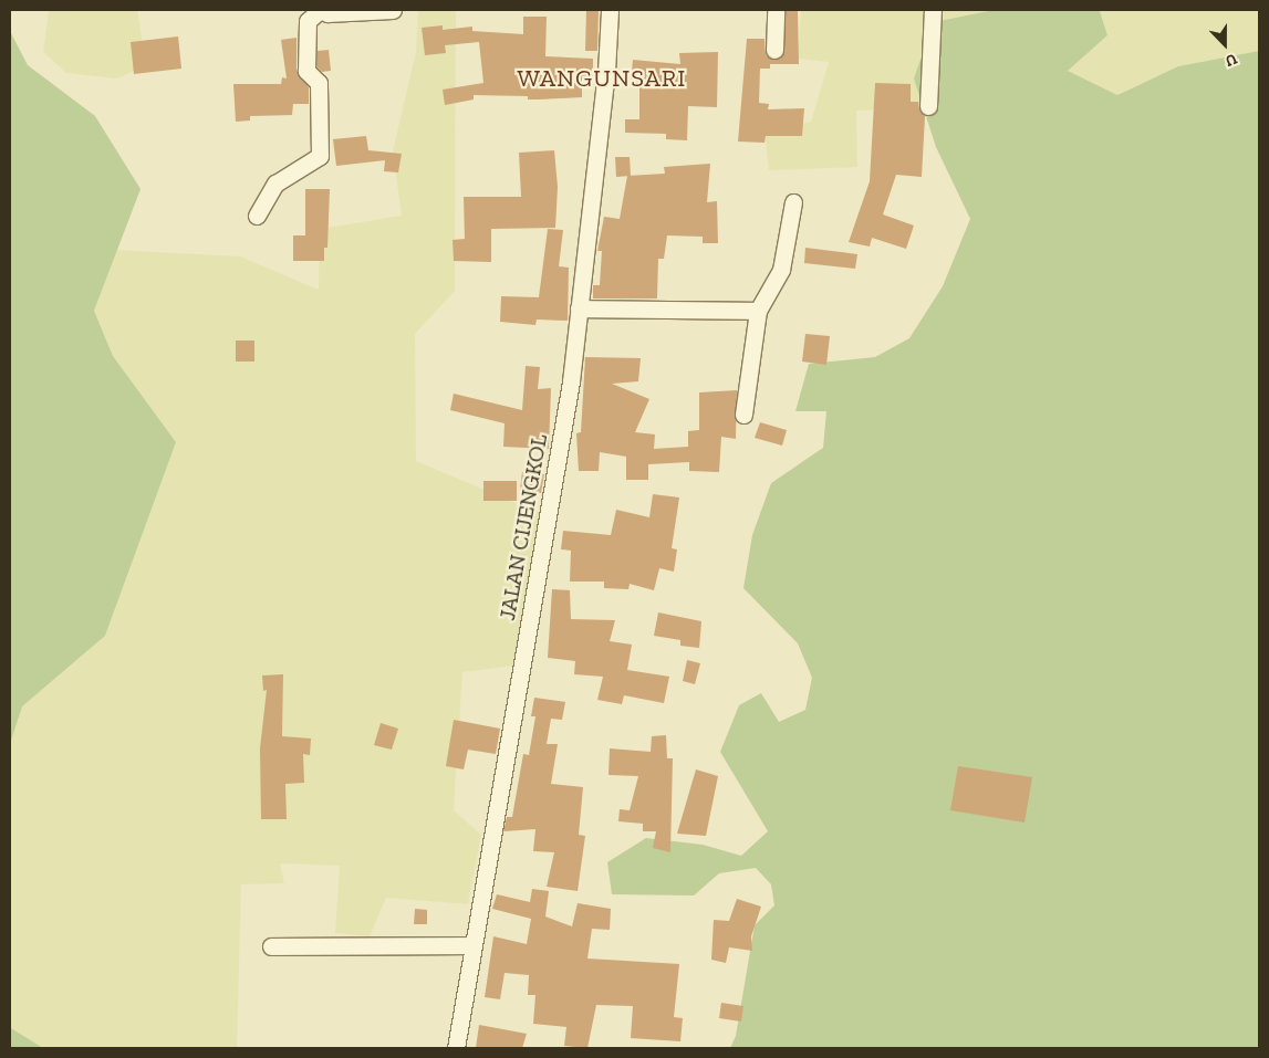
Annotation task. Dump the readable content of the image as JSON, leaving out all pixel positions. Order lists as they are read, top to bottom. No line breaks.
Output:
{"streets":{"street":["JALAN CIJENGKOL"]},"districts":["WANGUNSARI"],"north":"bottom"}
